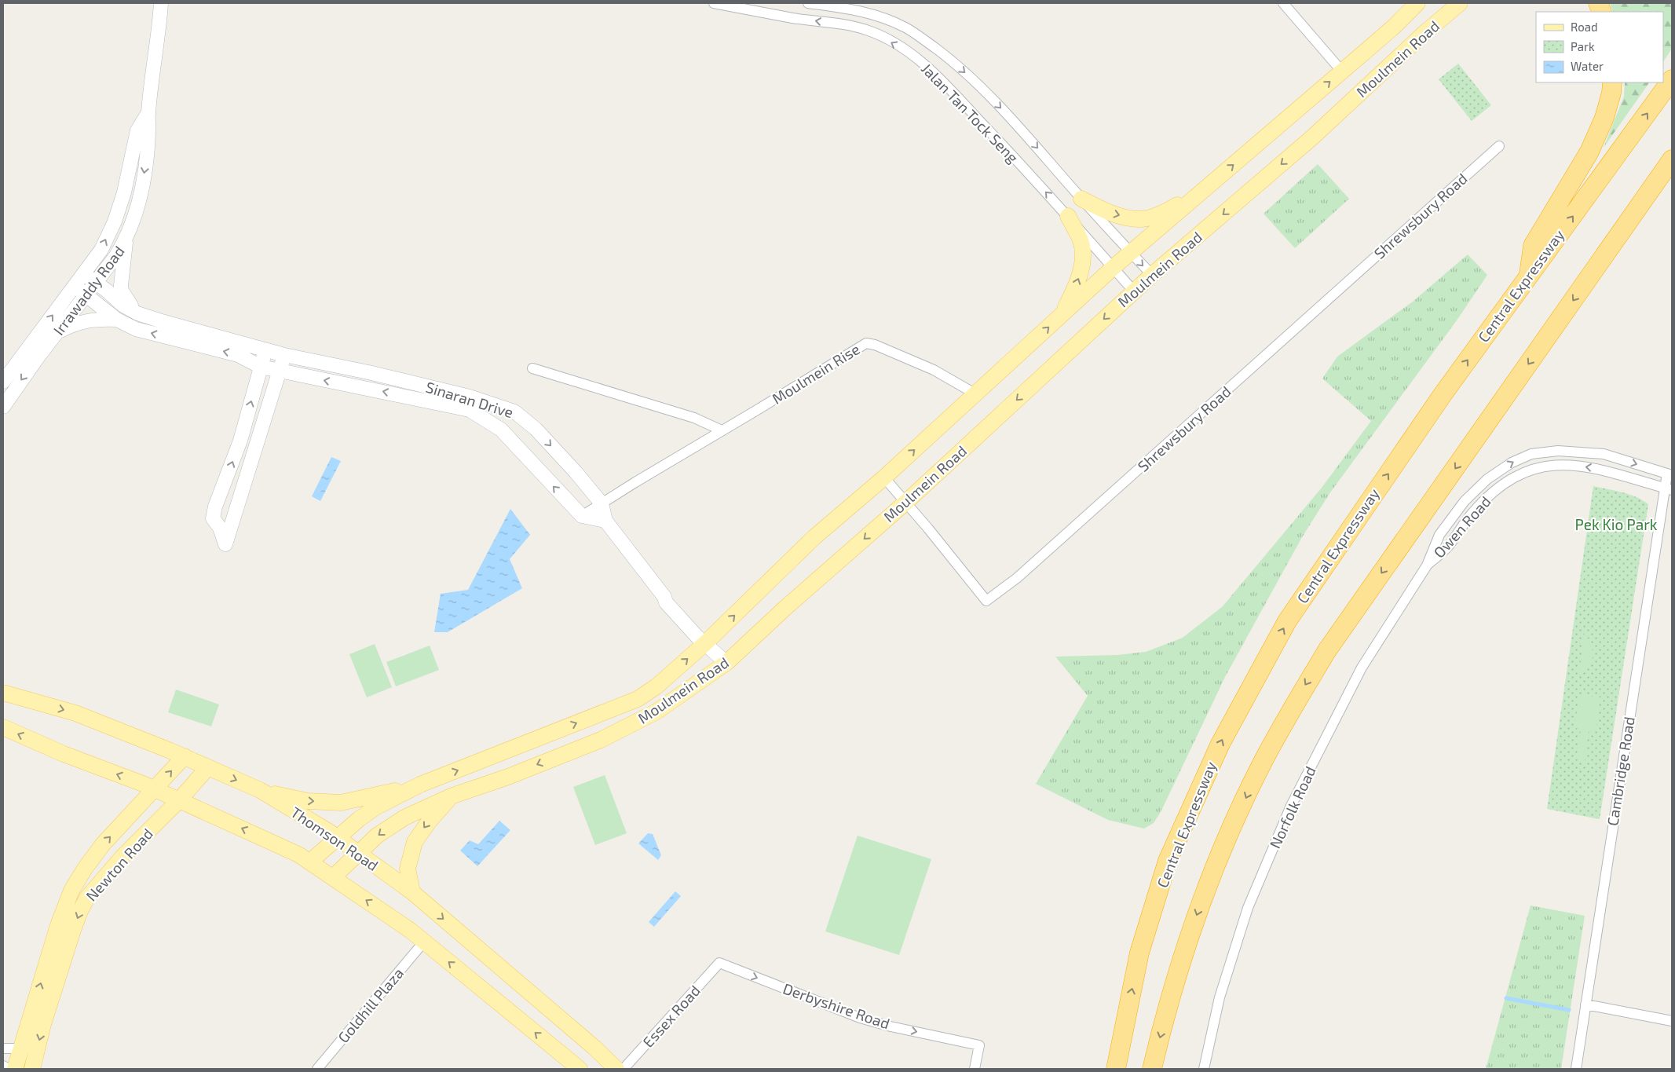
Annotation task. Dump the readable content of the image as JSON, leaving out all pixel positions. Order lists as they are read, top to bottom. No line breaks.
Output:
{"streets":{"highway":["Central Expressway"],"main road":["Moulmein Road","Thomson Road","Newton Road"],"street":["Jalan Tan Tock Seng","Shrewsbury Road","Irrawaddy Road","Moulmein Rise","Sinaran Drive","Owen Road","Cambridge Road","Norfolk Road","Goldhill Plaza","Derbyshire Road","Essex Road"]},"crossings":[["Moulmein Road","Jalan Tan Tock Seng"],["Moulmein Road","Shrewsbury Road"],["Moulmein Road","Moulmein Rise"],["Moulmein Road","Sinaran Drive"],["Moulmein Road","Thomson Road"],["Irrawaddy Road","Sinaran Drive"],["Moulmein Rise","Sinaran Drive"],["Owen Road","Cambridge Road"],["Owen Road","Norfolk Road"],["Thomson Road","Newton Road"],["Derbyshire Road","Essex Road"]],"one_way":["Derbyshire Road"],"parks":["Pek Kio Park"],"legend":["Road","Park","Water"]}
